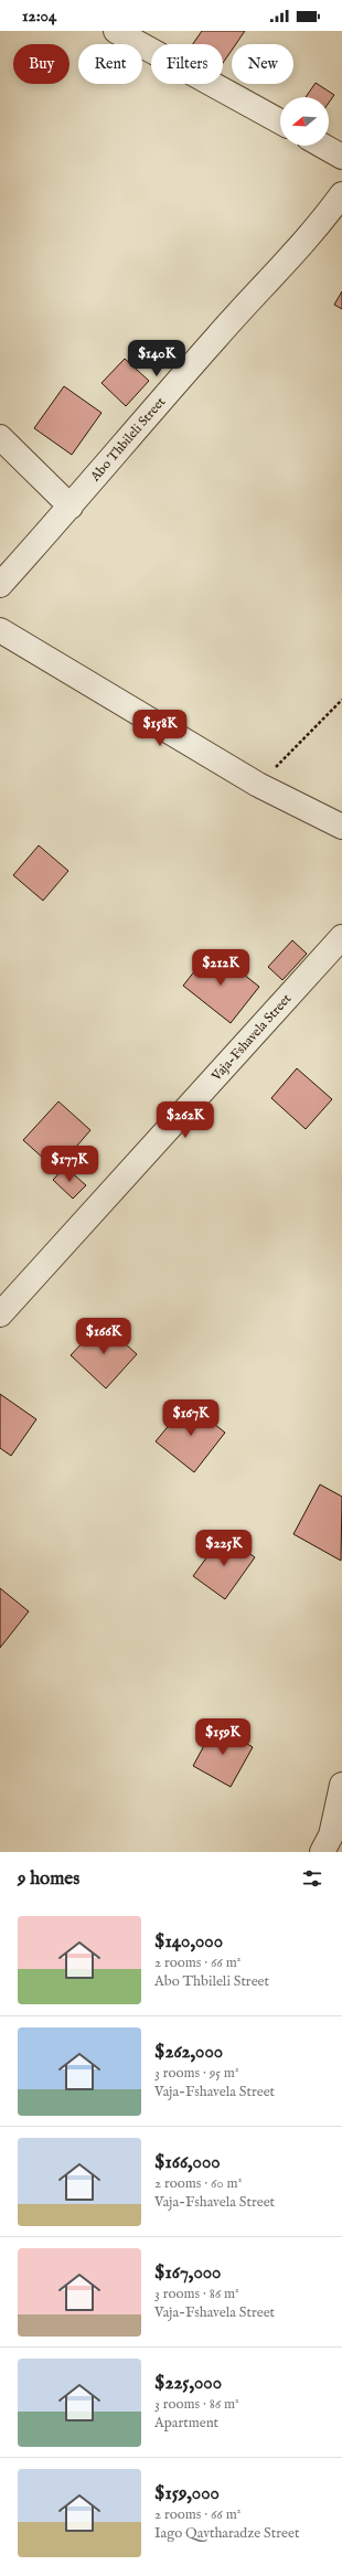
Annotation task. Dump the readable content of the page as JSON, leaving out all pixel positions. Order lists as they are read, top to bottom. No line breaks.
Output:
{"streets":{"street":["Abo Thbileli Street","Vaja-Fshavela Street"]},"north":"left","page":{"status":"12:04","chip":["Buy","Rent","Filters","New"],"price":["$140K","$158K","$212K","$262K","$177K","$166K","$167K","$225K","$159K"],"heading":"9 homes","list":[{"name":"$140,000","note":"2 rooms · 66 m² · Abo Thbileli Street"},{"name":"$262,000","note":"3 rooms · 95 m² · Vaja-Fshavela Street"},{"name":"$166,000","note":"2 rooms · 60 m² · Vaja-Fshavela Street"},{"name":"$167,000","note":"3 rooms · 86 m² · Vaja-Fshavela Street"},{"name":"$225,000","note":"3 rooms · 86 m² · Apartment"},{"name":"$159,000","note":"2 rooms · 66 m² · Iago Qavtharadze Street"}]}}
